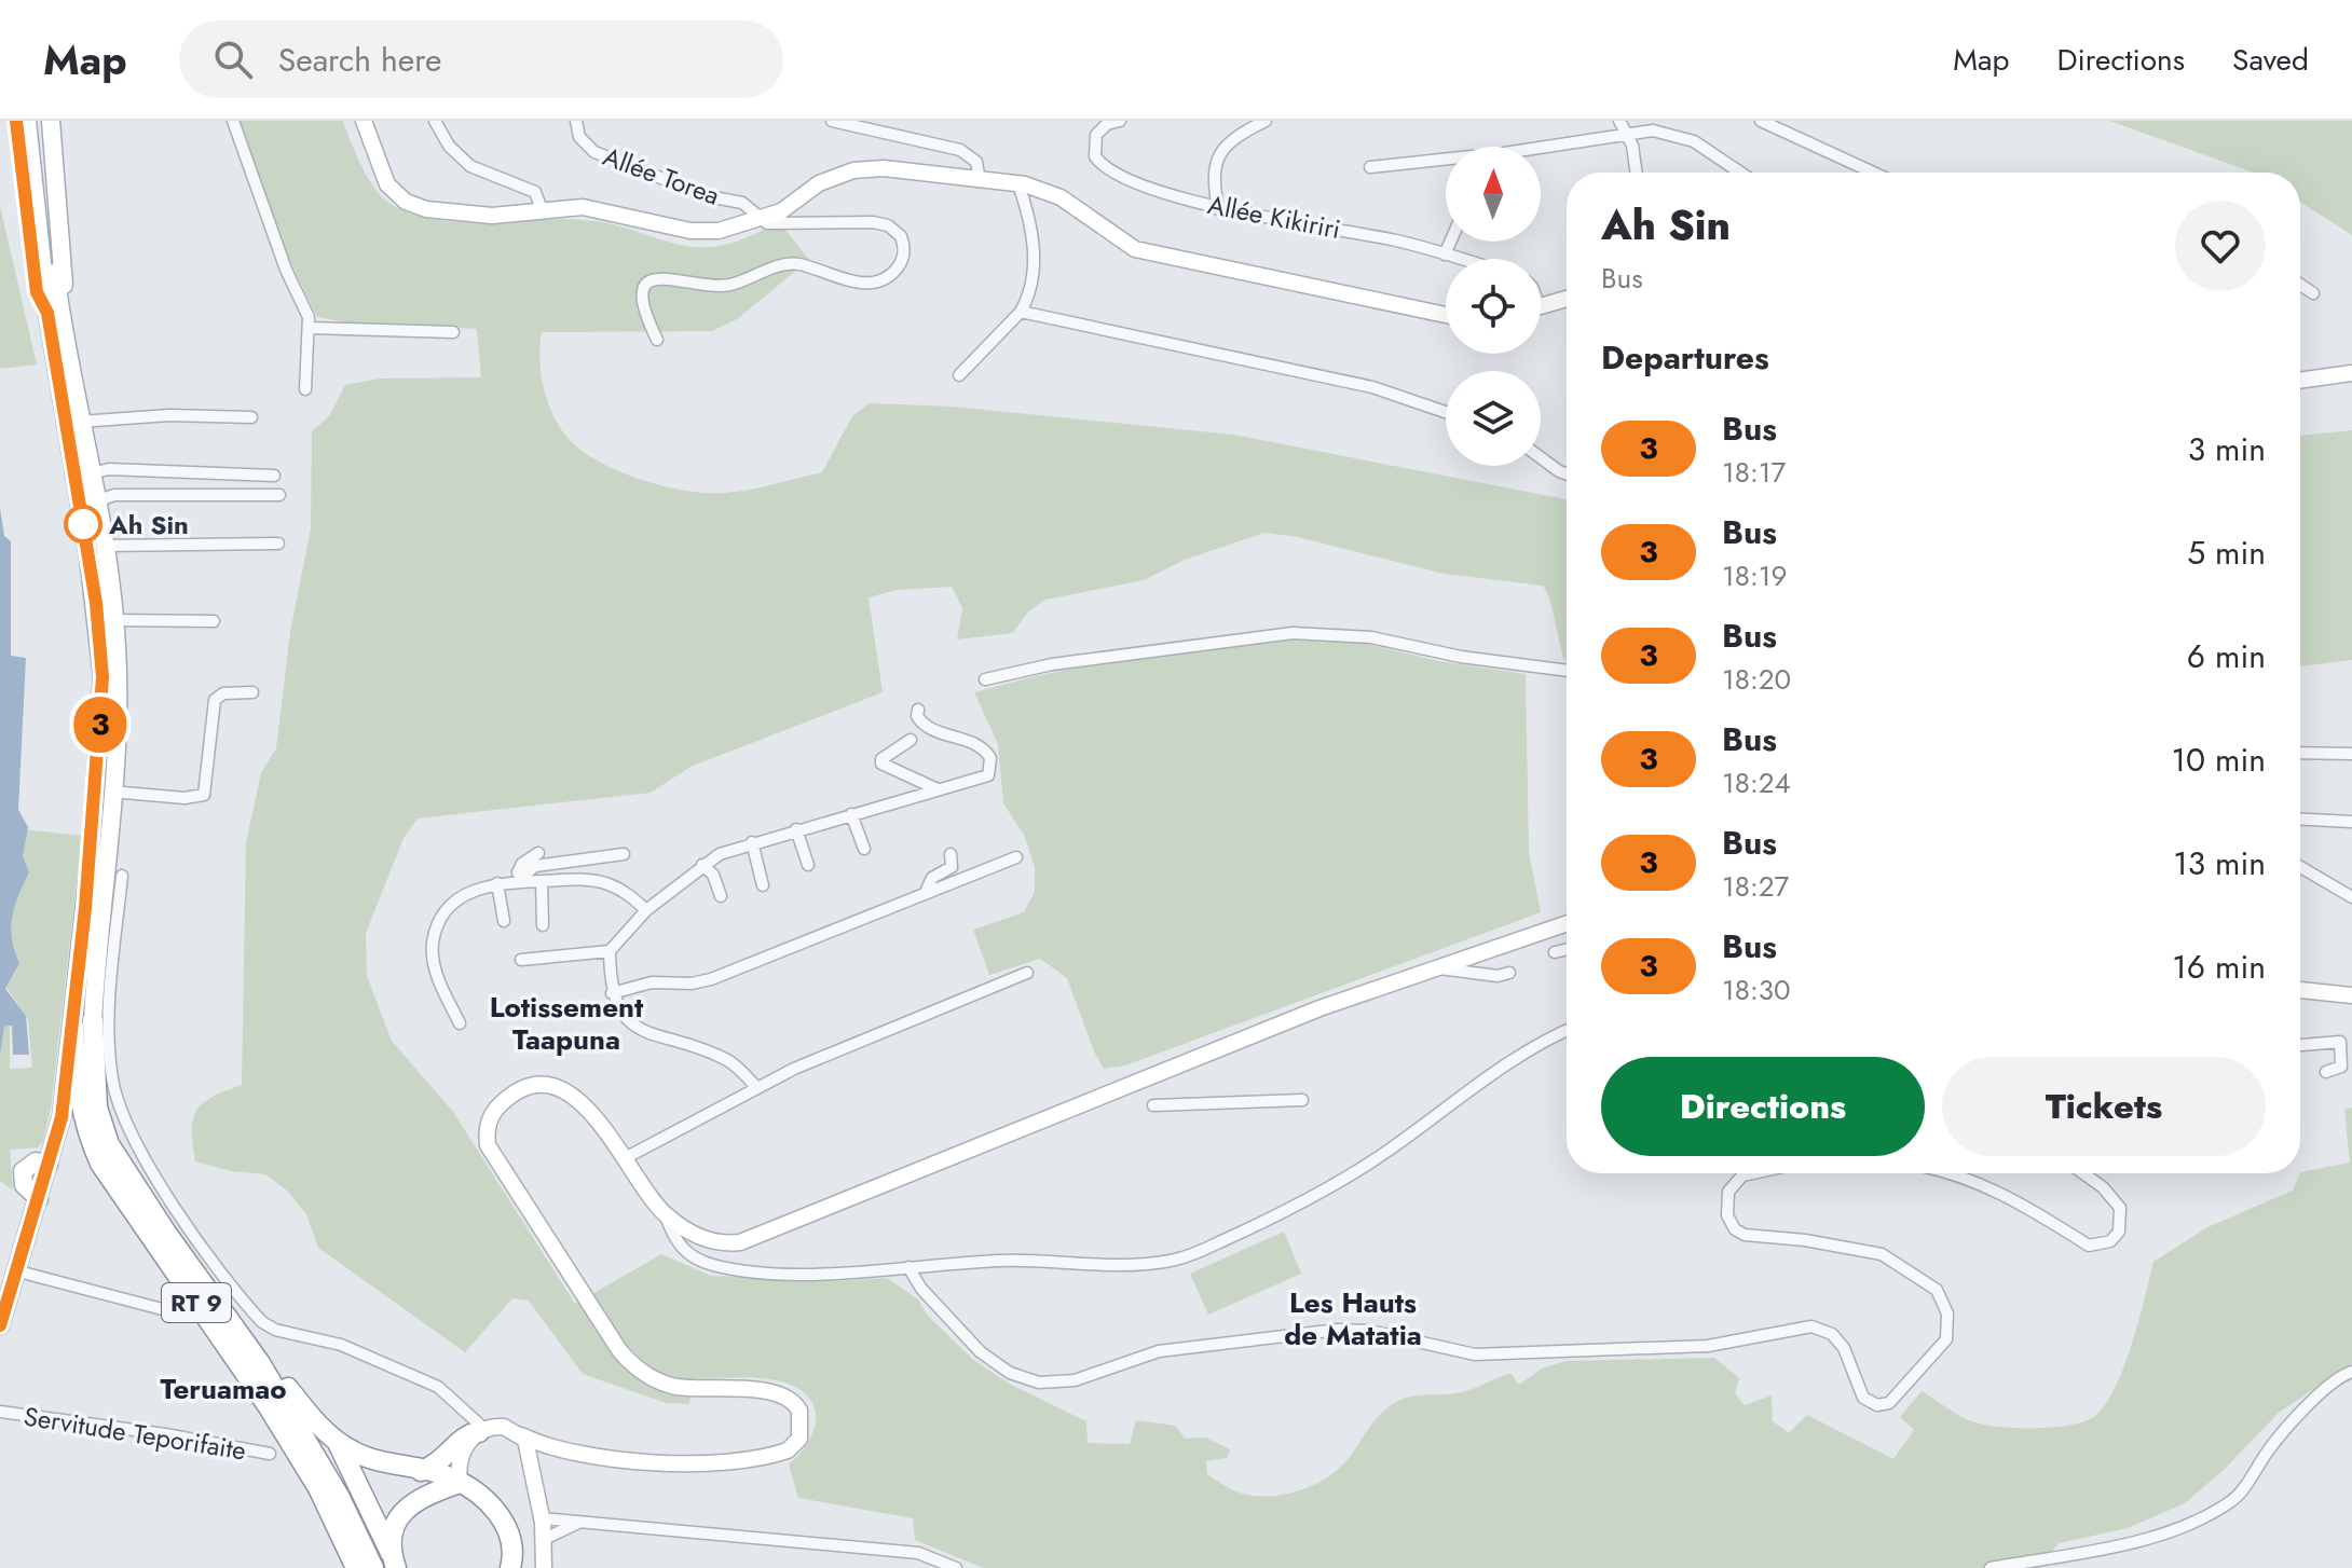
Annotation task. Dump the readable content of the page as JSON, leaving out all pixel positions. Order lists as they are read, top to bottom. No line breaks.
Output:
{"streets":{"highway":["RT 9"],"street":["Allée Torea","Allée Kikiriri","Servitude Teporifaite"]},"districts":["Lotissement Taapuna","Les Hauts de Matatia","Teruamao"],"places":["Ah Sin"],"lines":["bus line 3"],"north":"top","page":{"header":"Map","search":"Search here","nav":["Map","Directions","Saved"],"on_map":"3","heading":[["Ah Sin","Bus"],"Departures"],"list":[{"mark":"3","name":"Bus","note":"18:17","value":"3 min"},{"mark":"3","name":"Bus","note":"18:19","value":"5 min"},{"mark":"3","name":"Bus","note":"18:20","value":"6 min"},{"mark":"3","name":"Bus","note":"18:24","value":"10 min"},{"mark":"3","name":"Bus","note":"18:27","value":"13 min"},{"mark":"3","name":"Bus","note":"18:30","value":"16 min"}],"buttons":["Directions","Tickets"]}}
